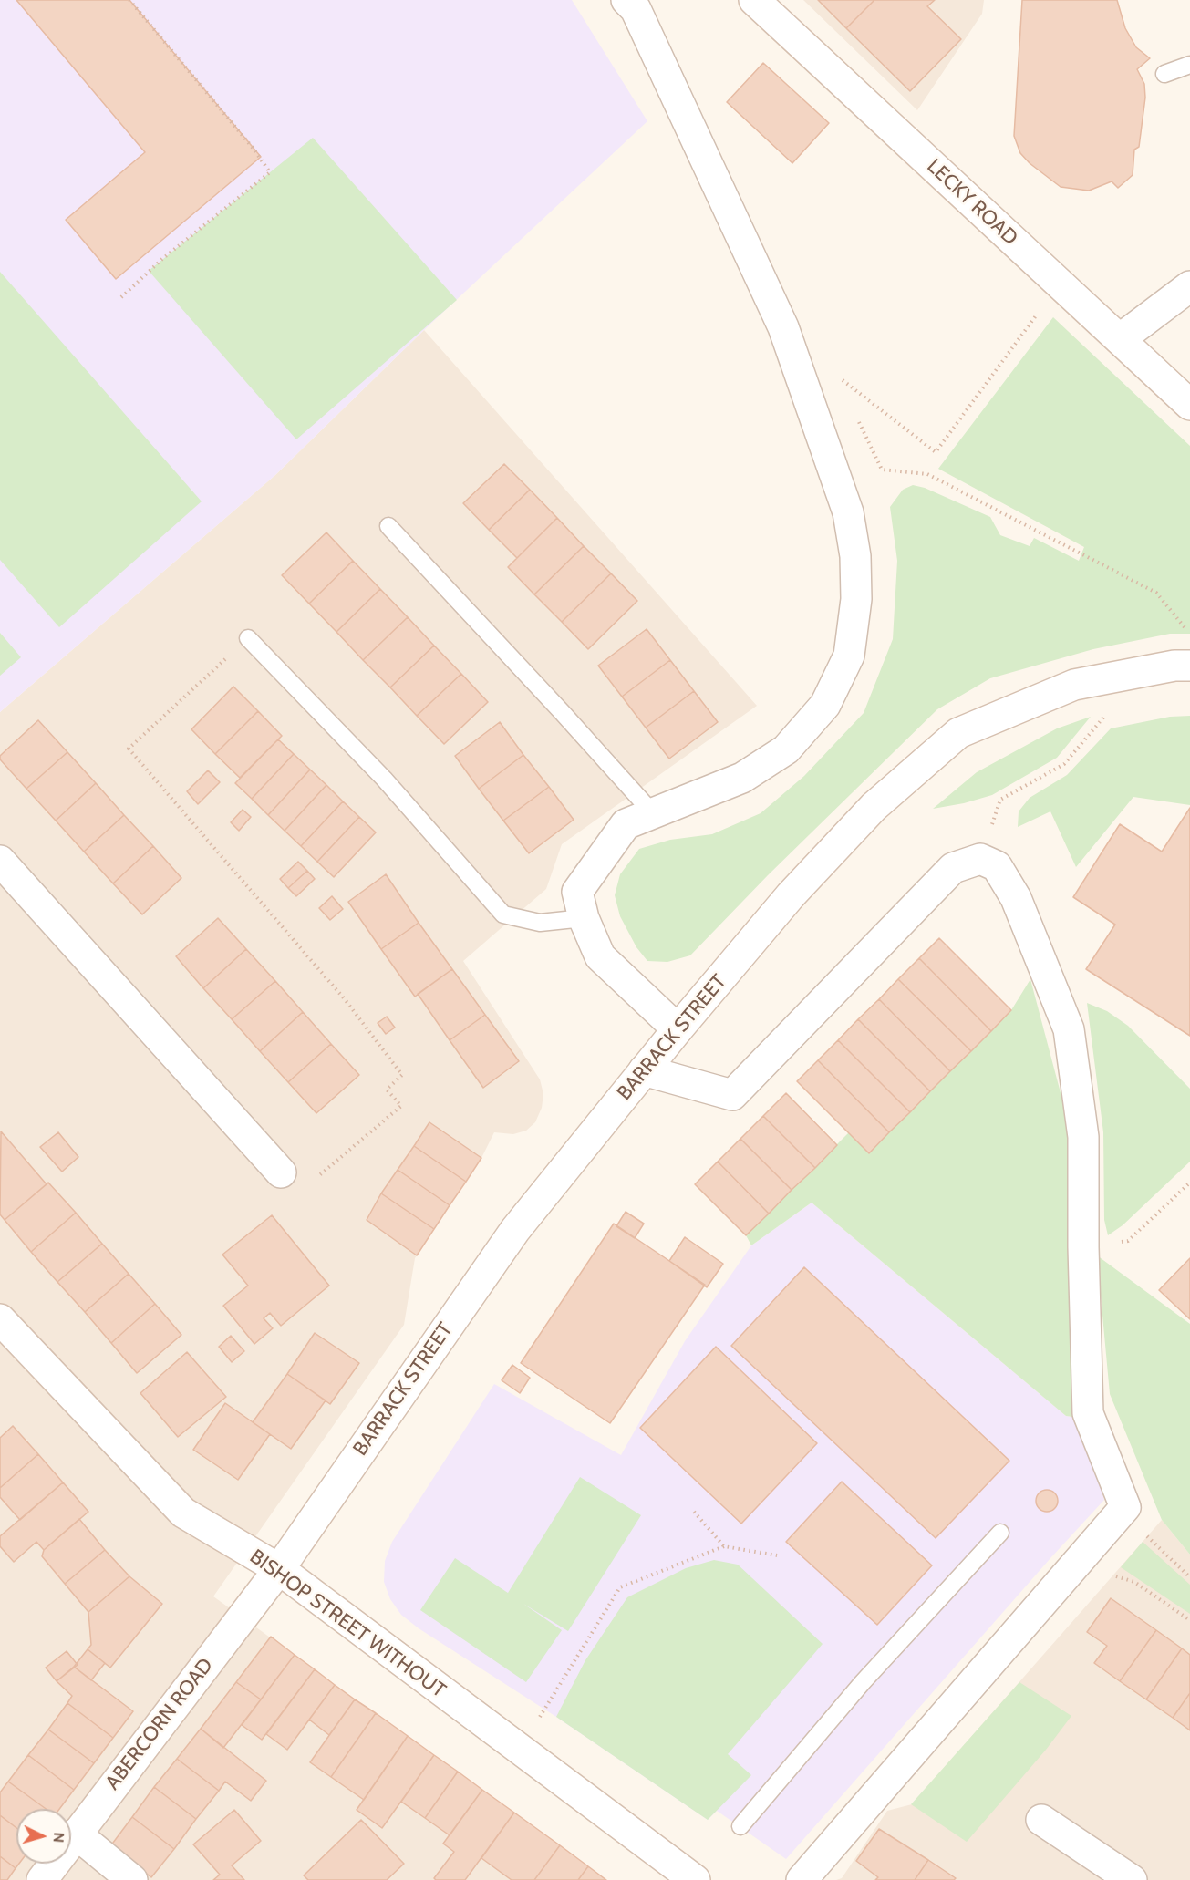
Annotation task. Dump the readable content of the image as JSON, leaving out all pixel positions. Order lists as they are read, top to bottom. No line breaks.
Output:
{"streets":{"street":["LECKY ROAD","BARRACK STREET","BISHOP STREET WITHOUT","ABERCORN ROAD"]},"crossings":[["BARRACK STREET","BISHOP STREET WITHOUT"],["BARRACK STREET","ABERCORN ROAD"],["BISHOP STREET WITHOUT","ABERCORN ROAD"]],"north":"right"}
